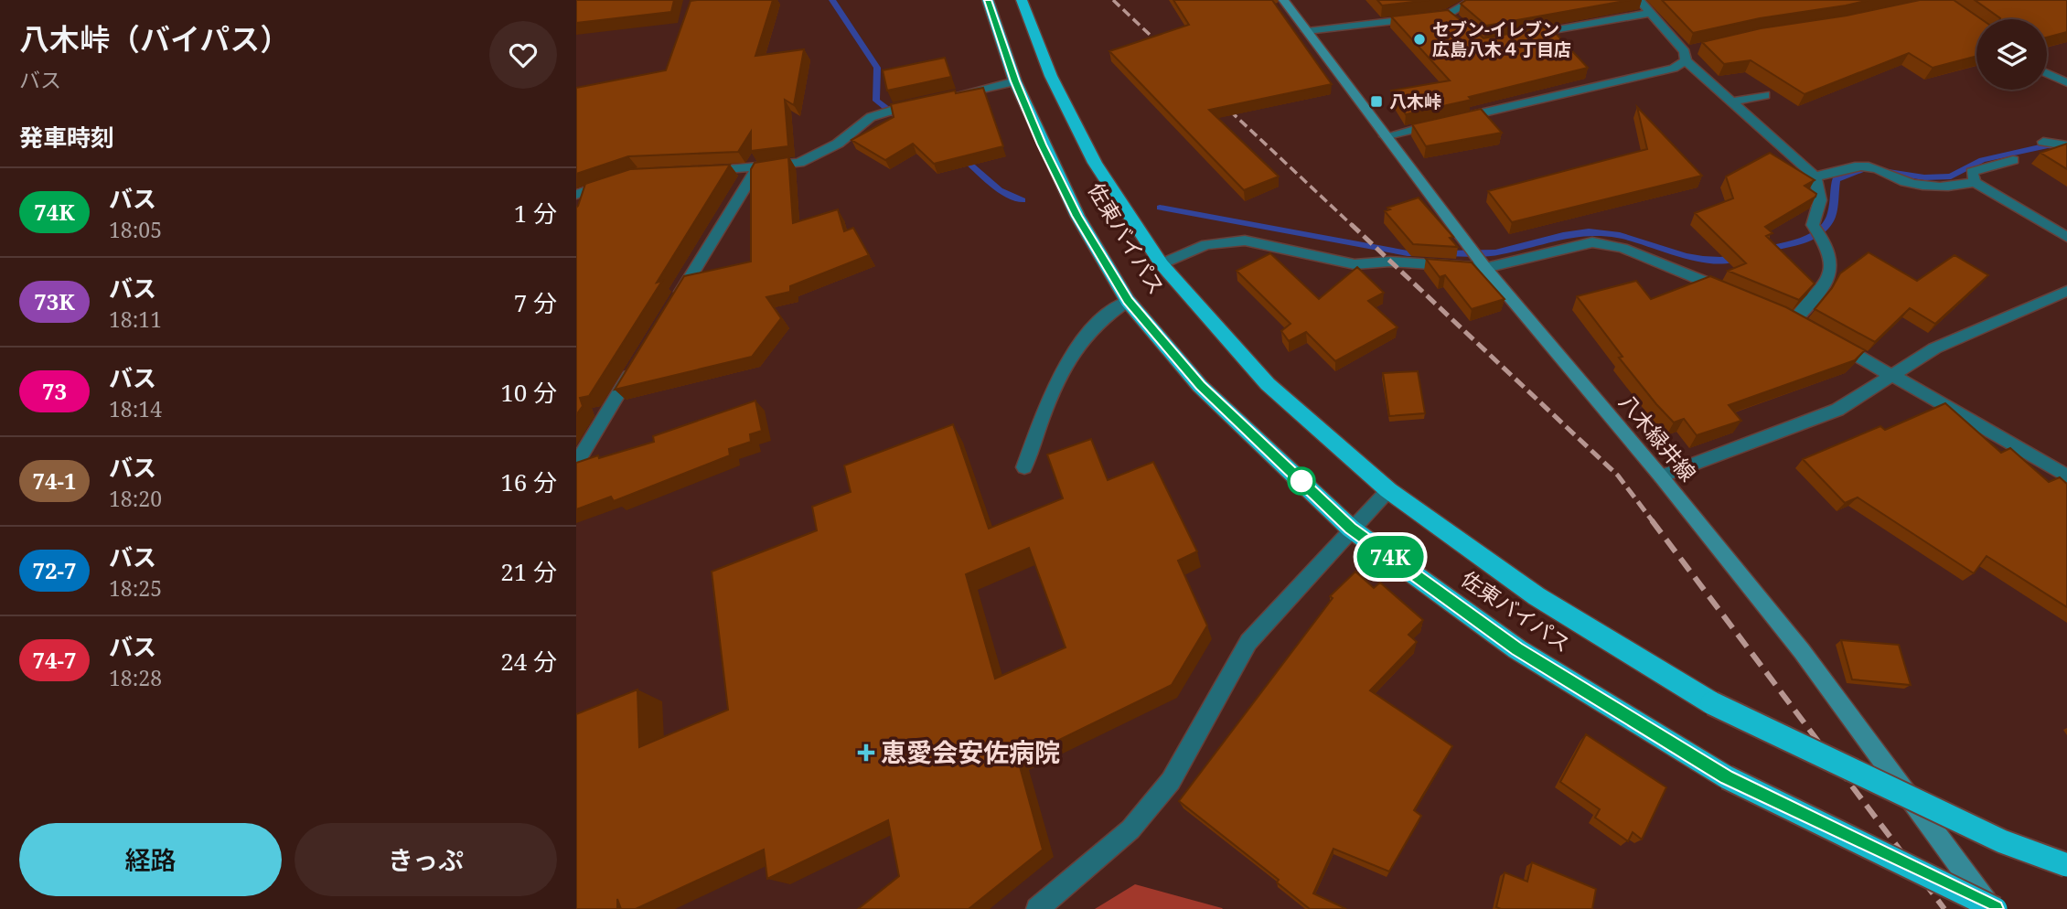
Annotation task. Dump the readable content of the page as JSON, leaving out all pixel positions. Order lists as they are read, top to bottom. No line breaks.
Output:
{"streets":{"highway":["佐東バイパス"],"main road":["八木緑井線"]},"crossings":[["佐東バイパス","八木緑井線"]],"places":{"other":["セブン‐イレブン 広島八木４丁目店"],"transit":["八木峠"],"health":["恵愛会安佐病院"]},"lines":["bus line 74K"],"page":{"heading":[["八木峠（バイパス）","バス"],"発車時刻"],"on_map":"74K","list":[{"mark":"74K","name":"バス","note":"18:05","value":"1 分"},{"mark":"73K","name":"バス","note":"18:11","value":"7 分"},{"mark":"73","name":"バス","note":"18:14","value":"10 分"},{"mark":"74-1","name":"バス","note":"18:20","value":"16 分"},{"mark":"72-7","name":"バス","note":"18:25","value":"21 分"},{"mark":"74-7","name":"バス","note":"18:28","value":"24 分"}],"buttons":["経路","きっぷ"]}}
